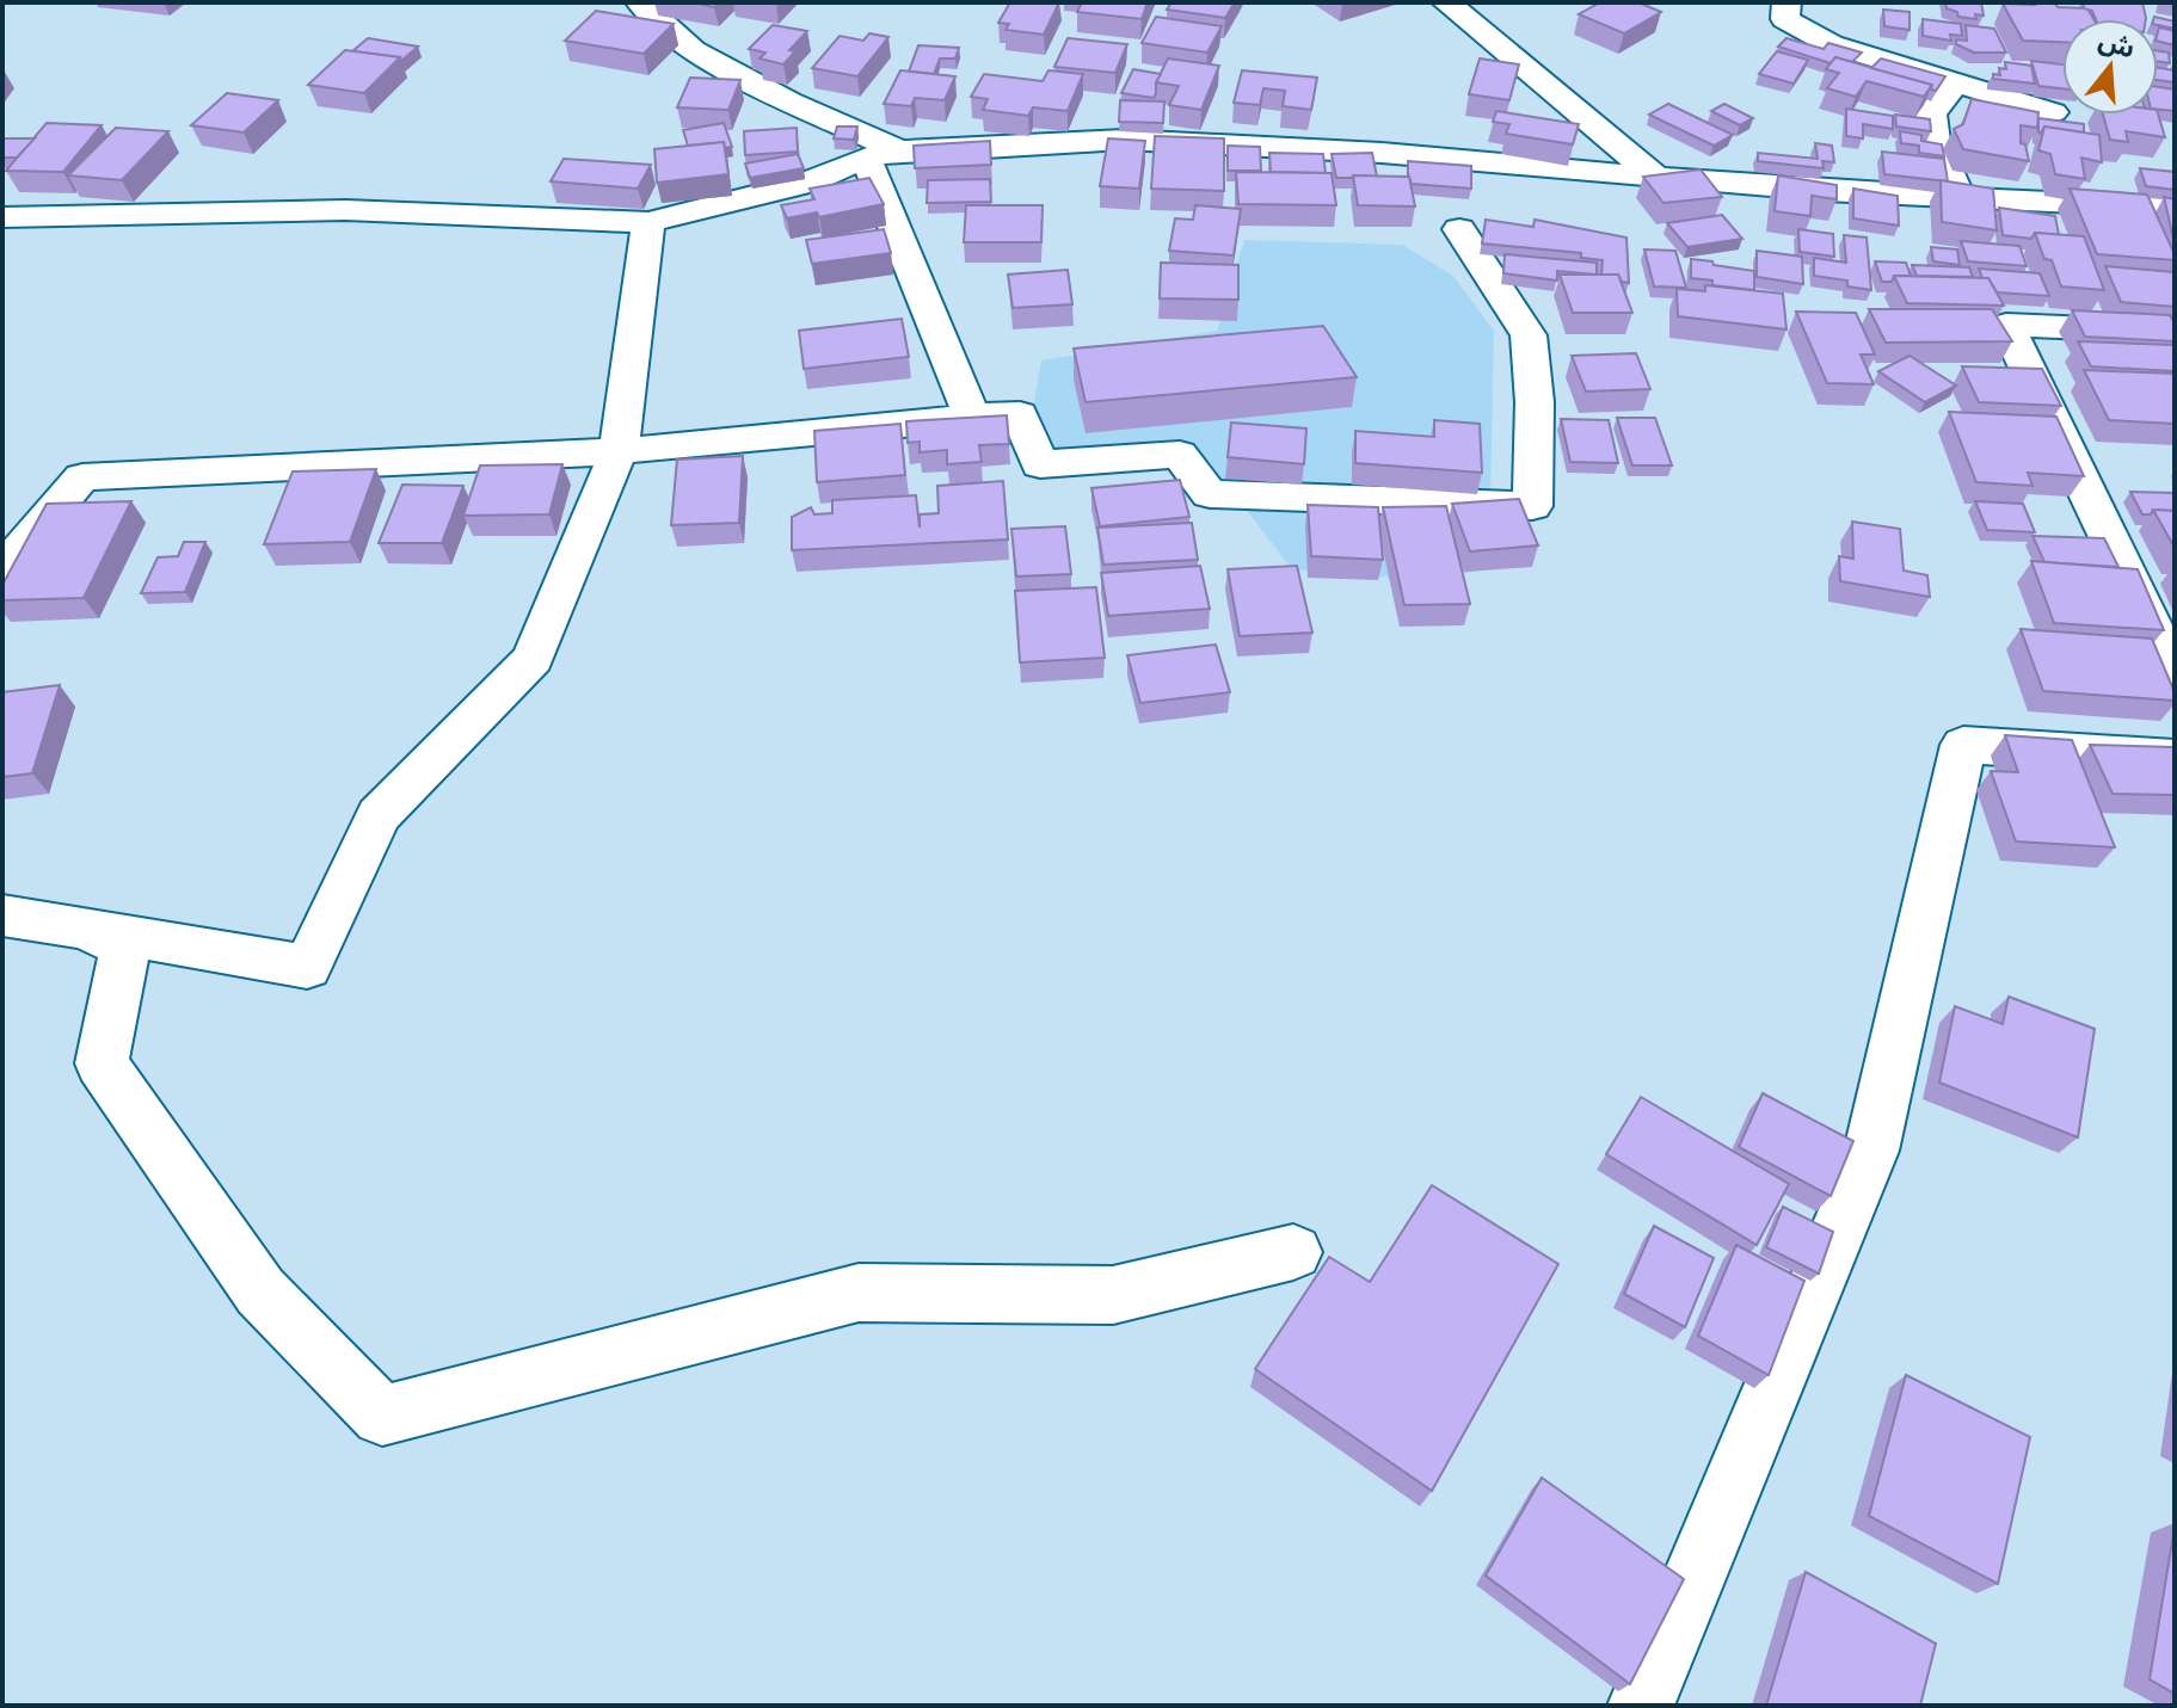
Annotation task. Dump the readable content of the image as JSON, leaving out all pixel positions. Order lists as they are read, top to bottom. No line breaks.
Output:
{"north":"top"}
